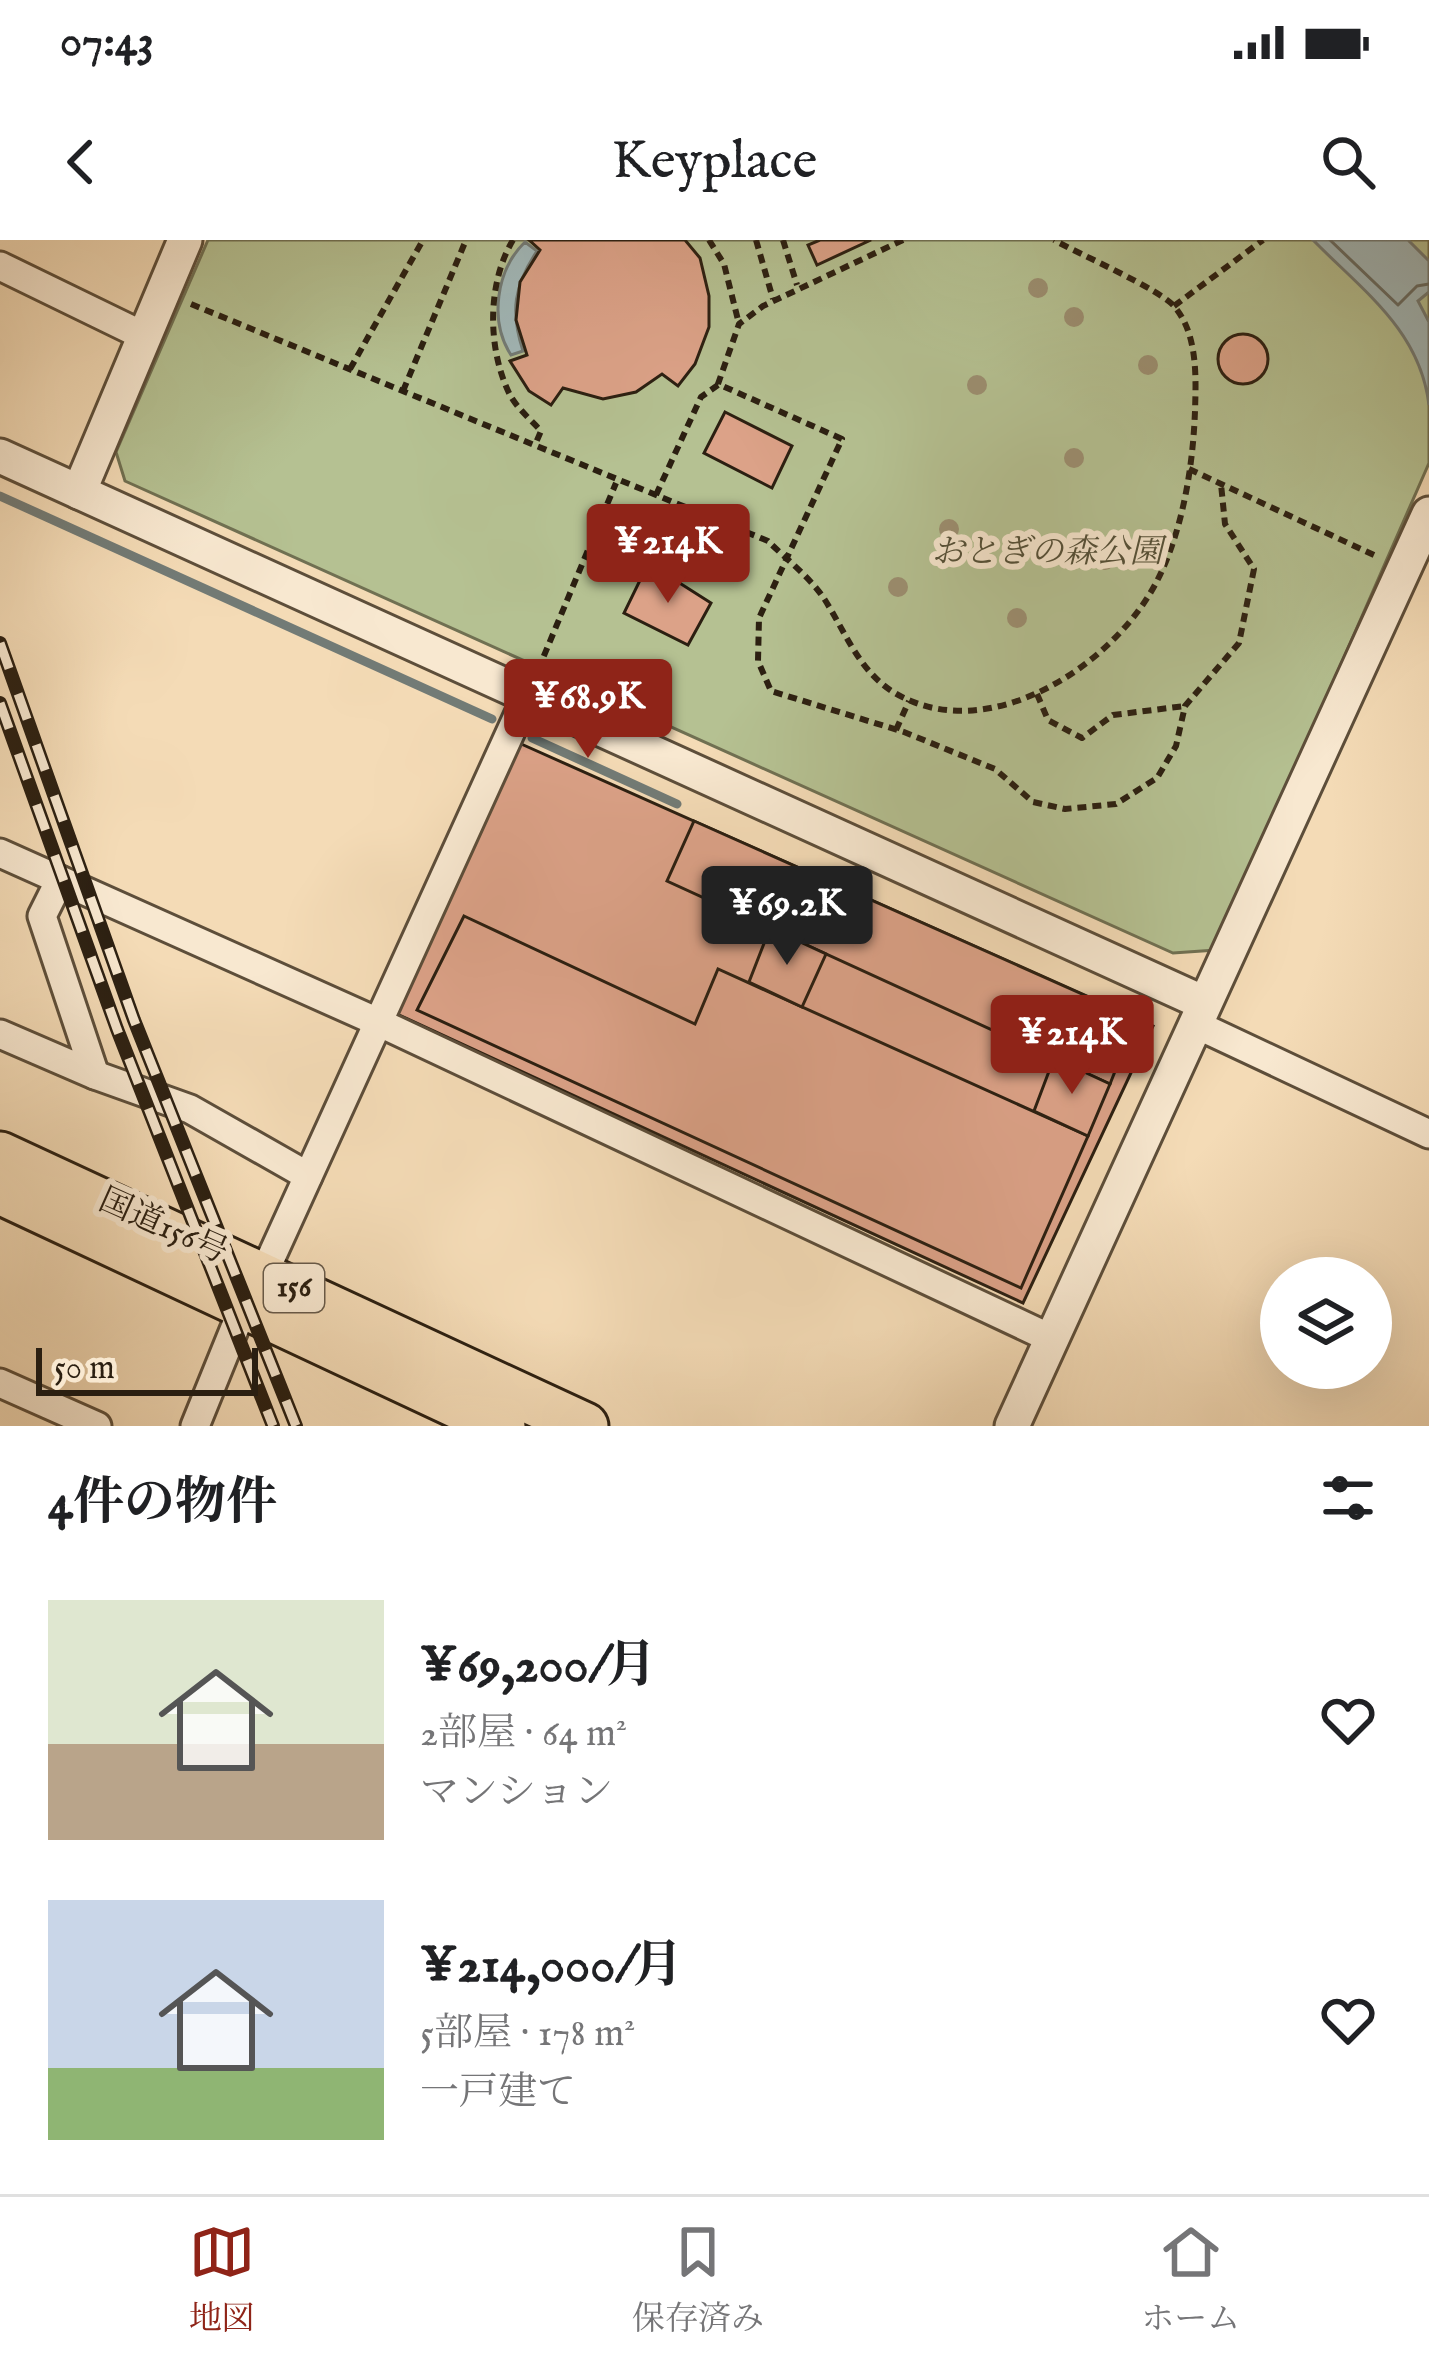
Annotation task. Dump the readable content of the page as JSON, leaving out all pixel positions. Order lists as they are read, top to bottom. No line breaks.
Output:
{"streets":{"highway":["国道156号","156"]},"parks":["おとぎの森公園"],"scale_bar":"50 m","page":{"status":"07:43","header":"Keyplace","price":["¥214K","¥68.9K","¥69.2K","¥214K"],"scale":"50 m","heading":"4件の物件","list":[{"name":"¥69,200/月","note":"2部屋 · 64 m² · マンション"},{"name":"¥214,000/月","note":"5部屋 · 178 m² · 一戸建て"}],"tabs":["地図","保存済み","ホーム"]}}
